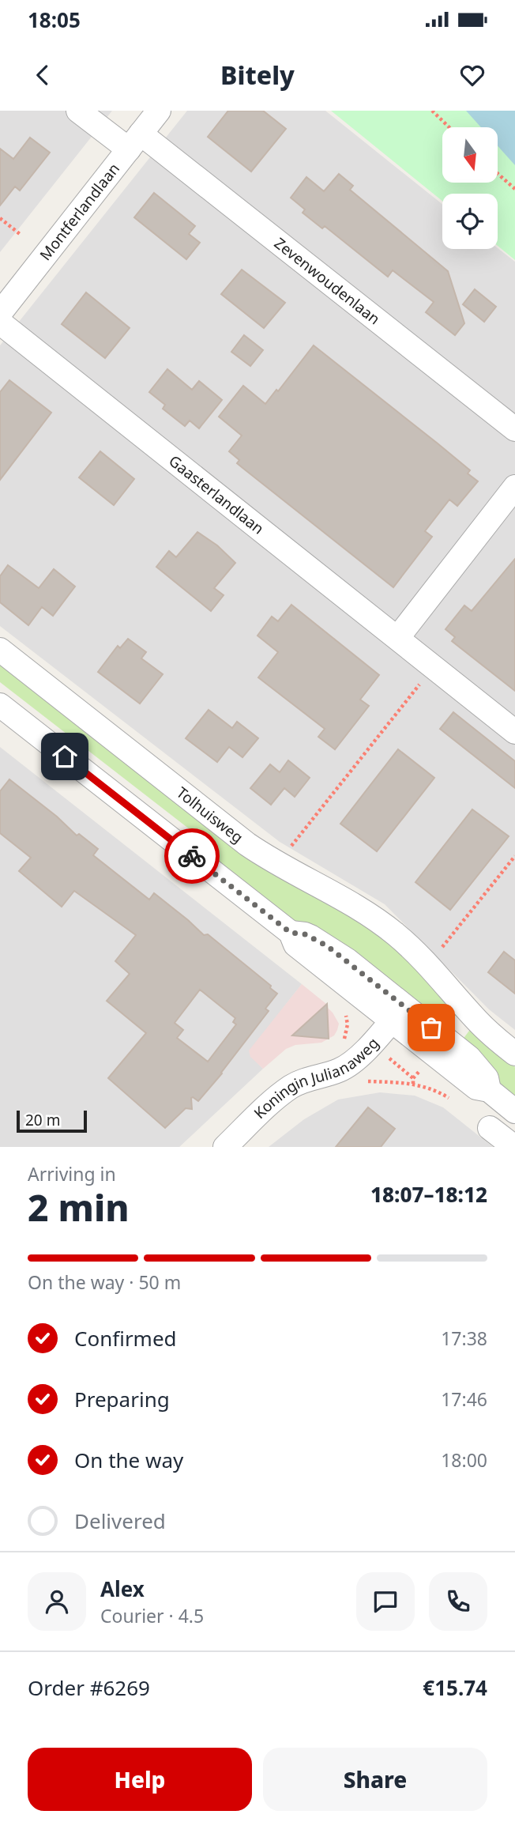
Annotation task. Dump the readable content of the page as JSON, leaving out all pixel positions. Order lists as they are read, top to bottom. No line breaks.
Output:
{"streets":{"street":["Montferlandlaan","Zevenwoudenlaan","Gaasterlandlaan","Tolhuisweg","Koningin Julianaweg"]},"crossings":[["Montferlandlaan","Zevenwoudenlaan"]],"scale_bar":"20 m","north":"bottom","page":{"status":"18:05","header":"Bitely","scale":"20 m","heading":["2 min","Arriving in","18:07–18:12"],"panel":["Alex","Courier · 4.5","Order #6269","€15.74"],"bar":"On the way · 50 m","list":[["Confirmed","17:38"],["Preparing","17:46"],["On the way","18:00"],"Delivered"],"buttons":["Help","Share"]}}
